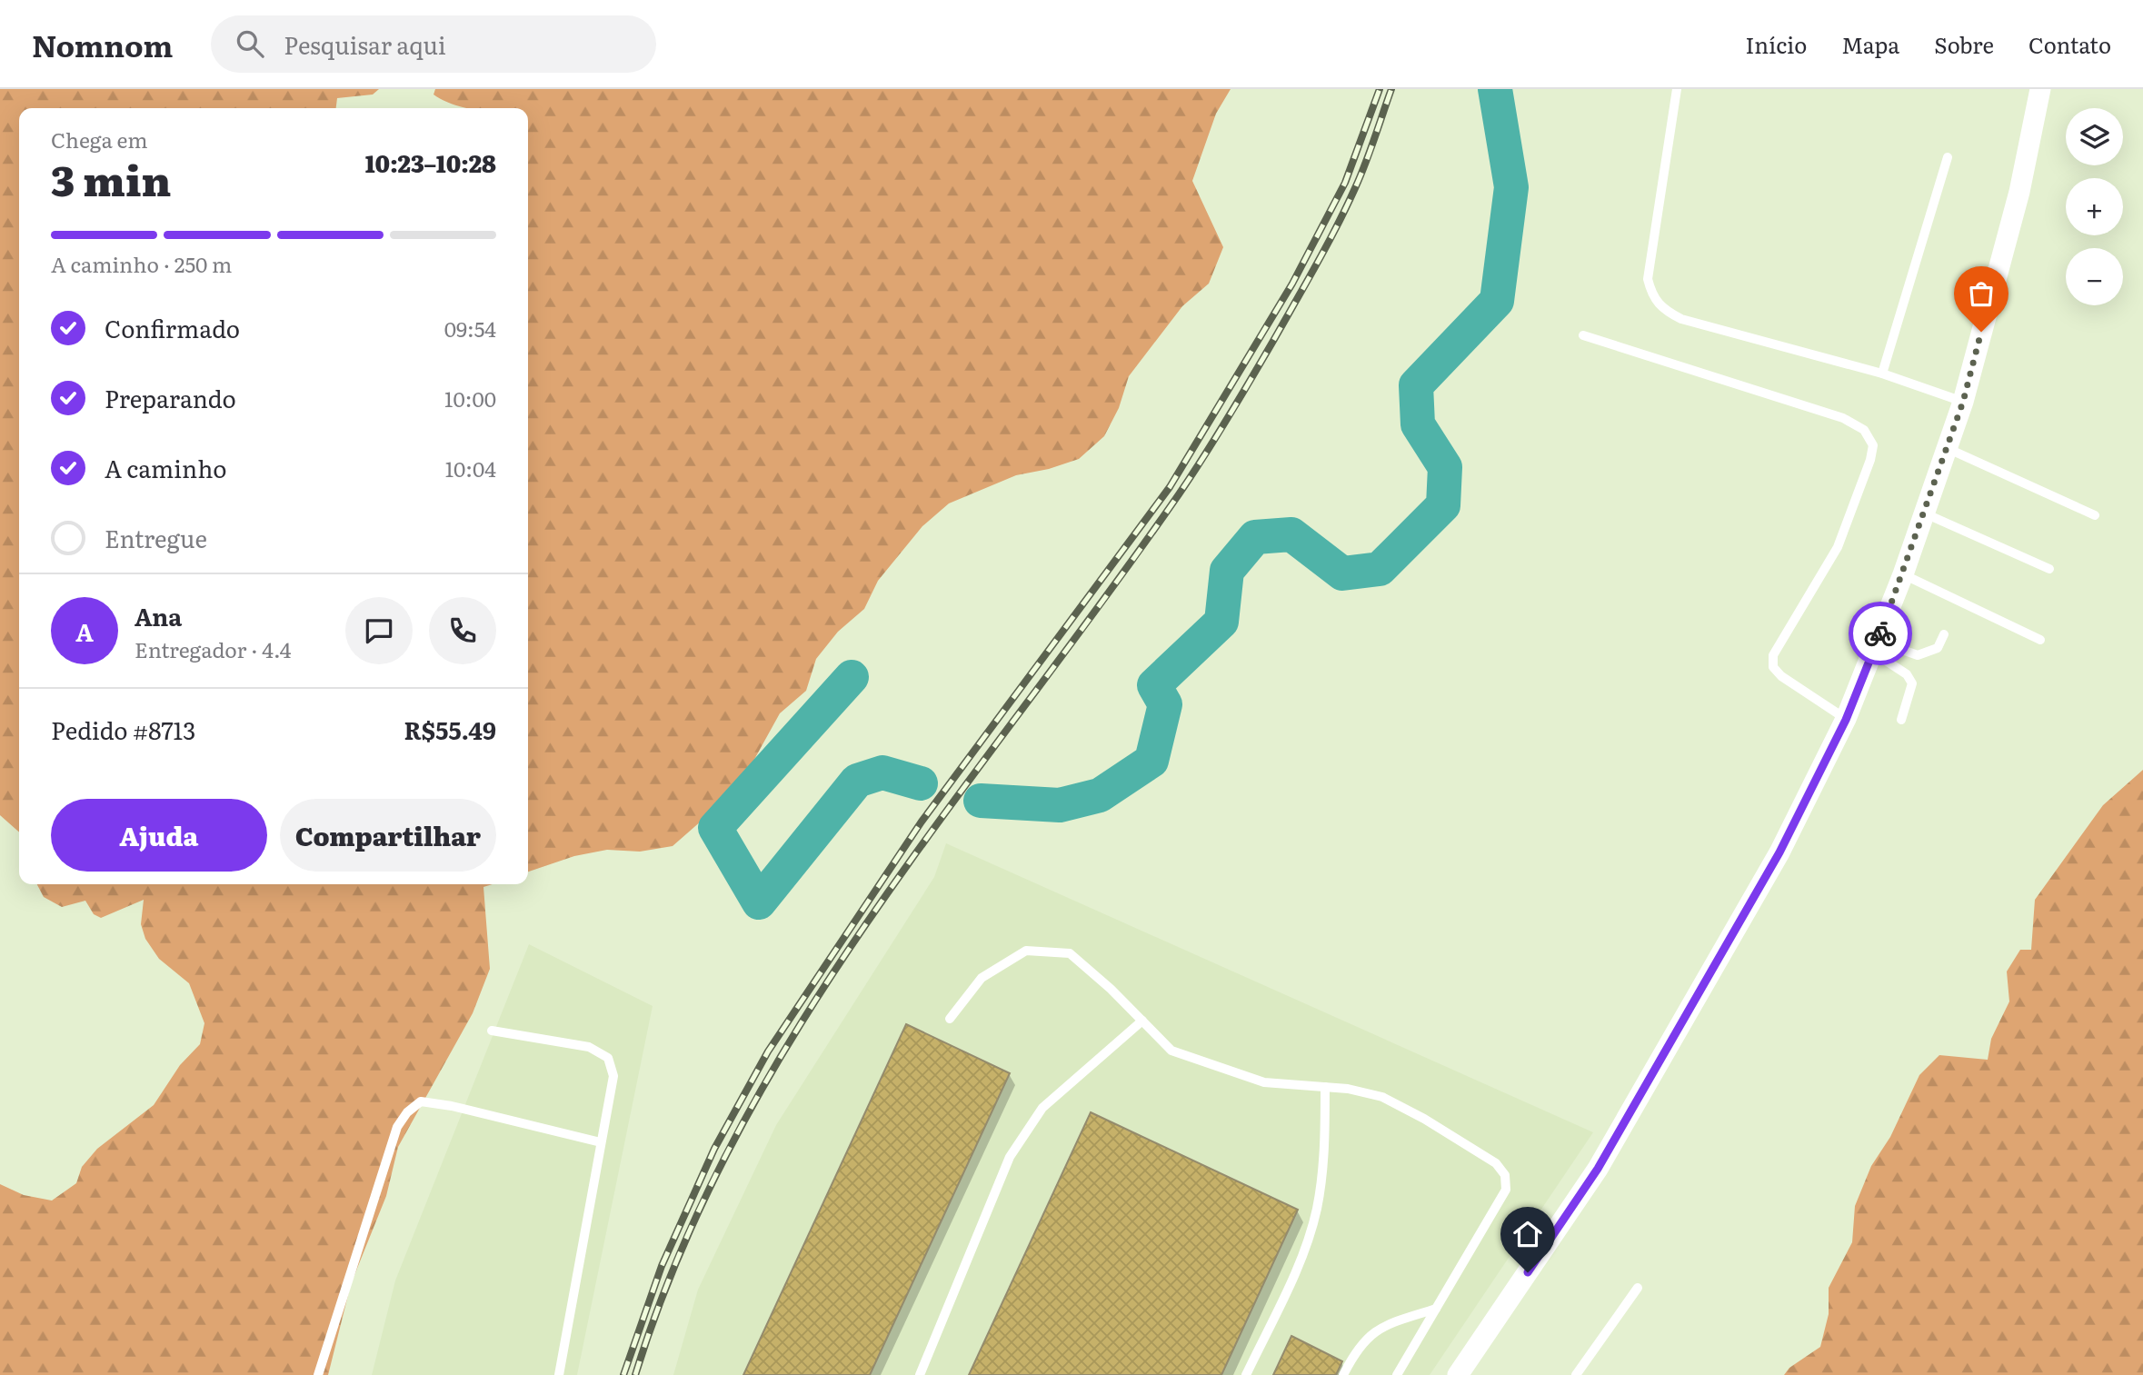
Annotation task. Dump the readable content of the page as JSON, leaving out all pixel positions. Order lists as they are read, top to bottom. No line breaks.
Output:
{"page":{"header":"Nomnom","search":"Pesquisar aqui","nav":["Início","Mapa","Sobre","Contato"],"map_buttons":["+","−"],"heading":["3 min","Chega em","10:23–10:28"],"panel":["Ana","Entregador · 4.4","Pedido #8713","R$55.49"],"bar":"A caminho · 250 m","list":[["Confirmado","09:54"],["Preparando","10:00"],["A caminho","10:04"],"Entregue"],"round":"A","buttons":["Ajuda","Compartilhar"]}}
